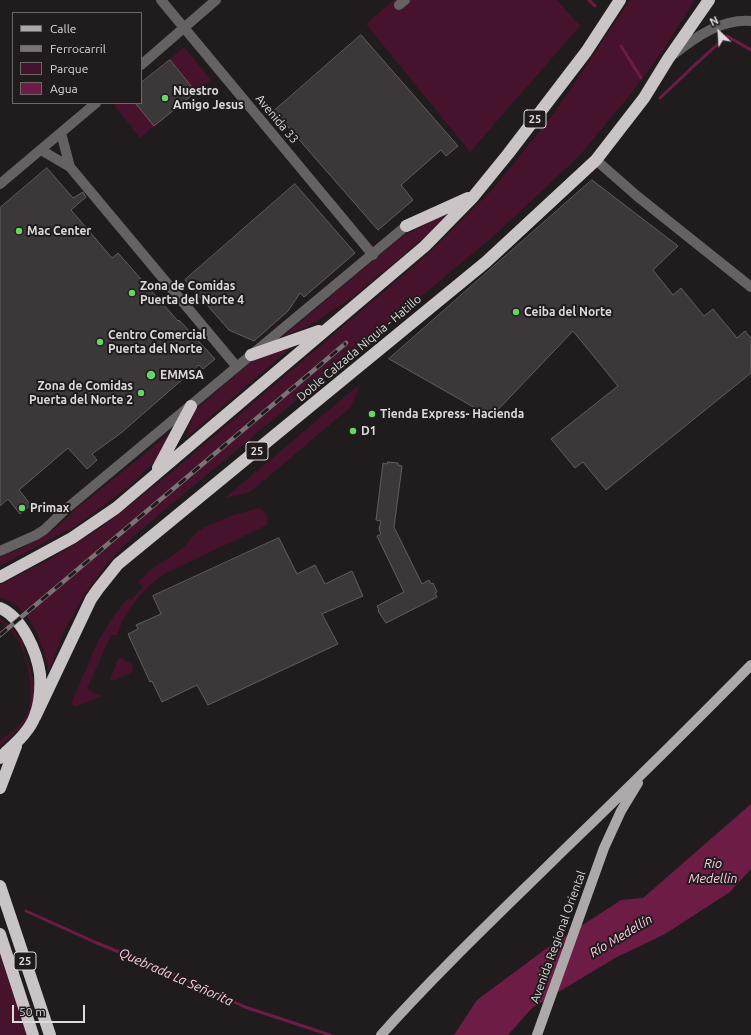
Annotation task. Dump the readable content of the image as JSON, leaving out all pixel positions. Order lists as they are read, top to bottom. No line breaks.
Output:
{"streets":{"highway":["25","Doble Calzada Niquia - Hatillo"],"main road":["Avenida Regional Oriental"],"street":["Avenida 33"]},"crossings":[["25","Doble Calzada Niquia - Hatillo"]],"water":["Rio Medellin","Río Medellín","Quebrada La Señorita"],"places":["Nuestro Amigo Jesus","Mac Center","Zona de Comidas Puerta del Norte 4","Ceiba del Norte","Centro Comercial Puerta del Norte","EMMSA","Zona de Comidas Puerta del Norte 2","Tienda Express- Hacienda","D1","Primax"],"legend":["Calle","Ferrocarril","Parque","Agua"],"scale_bar":"50 m","north":"top left"}
